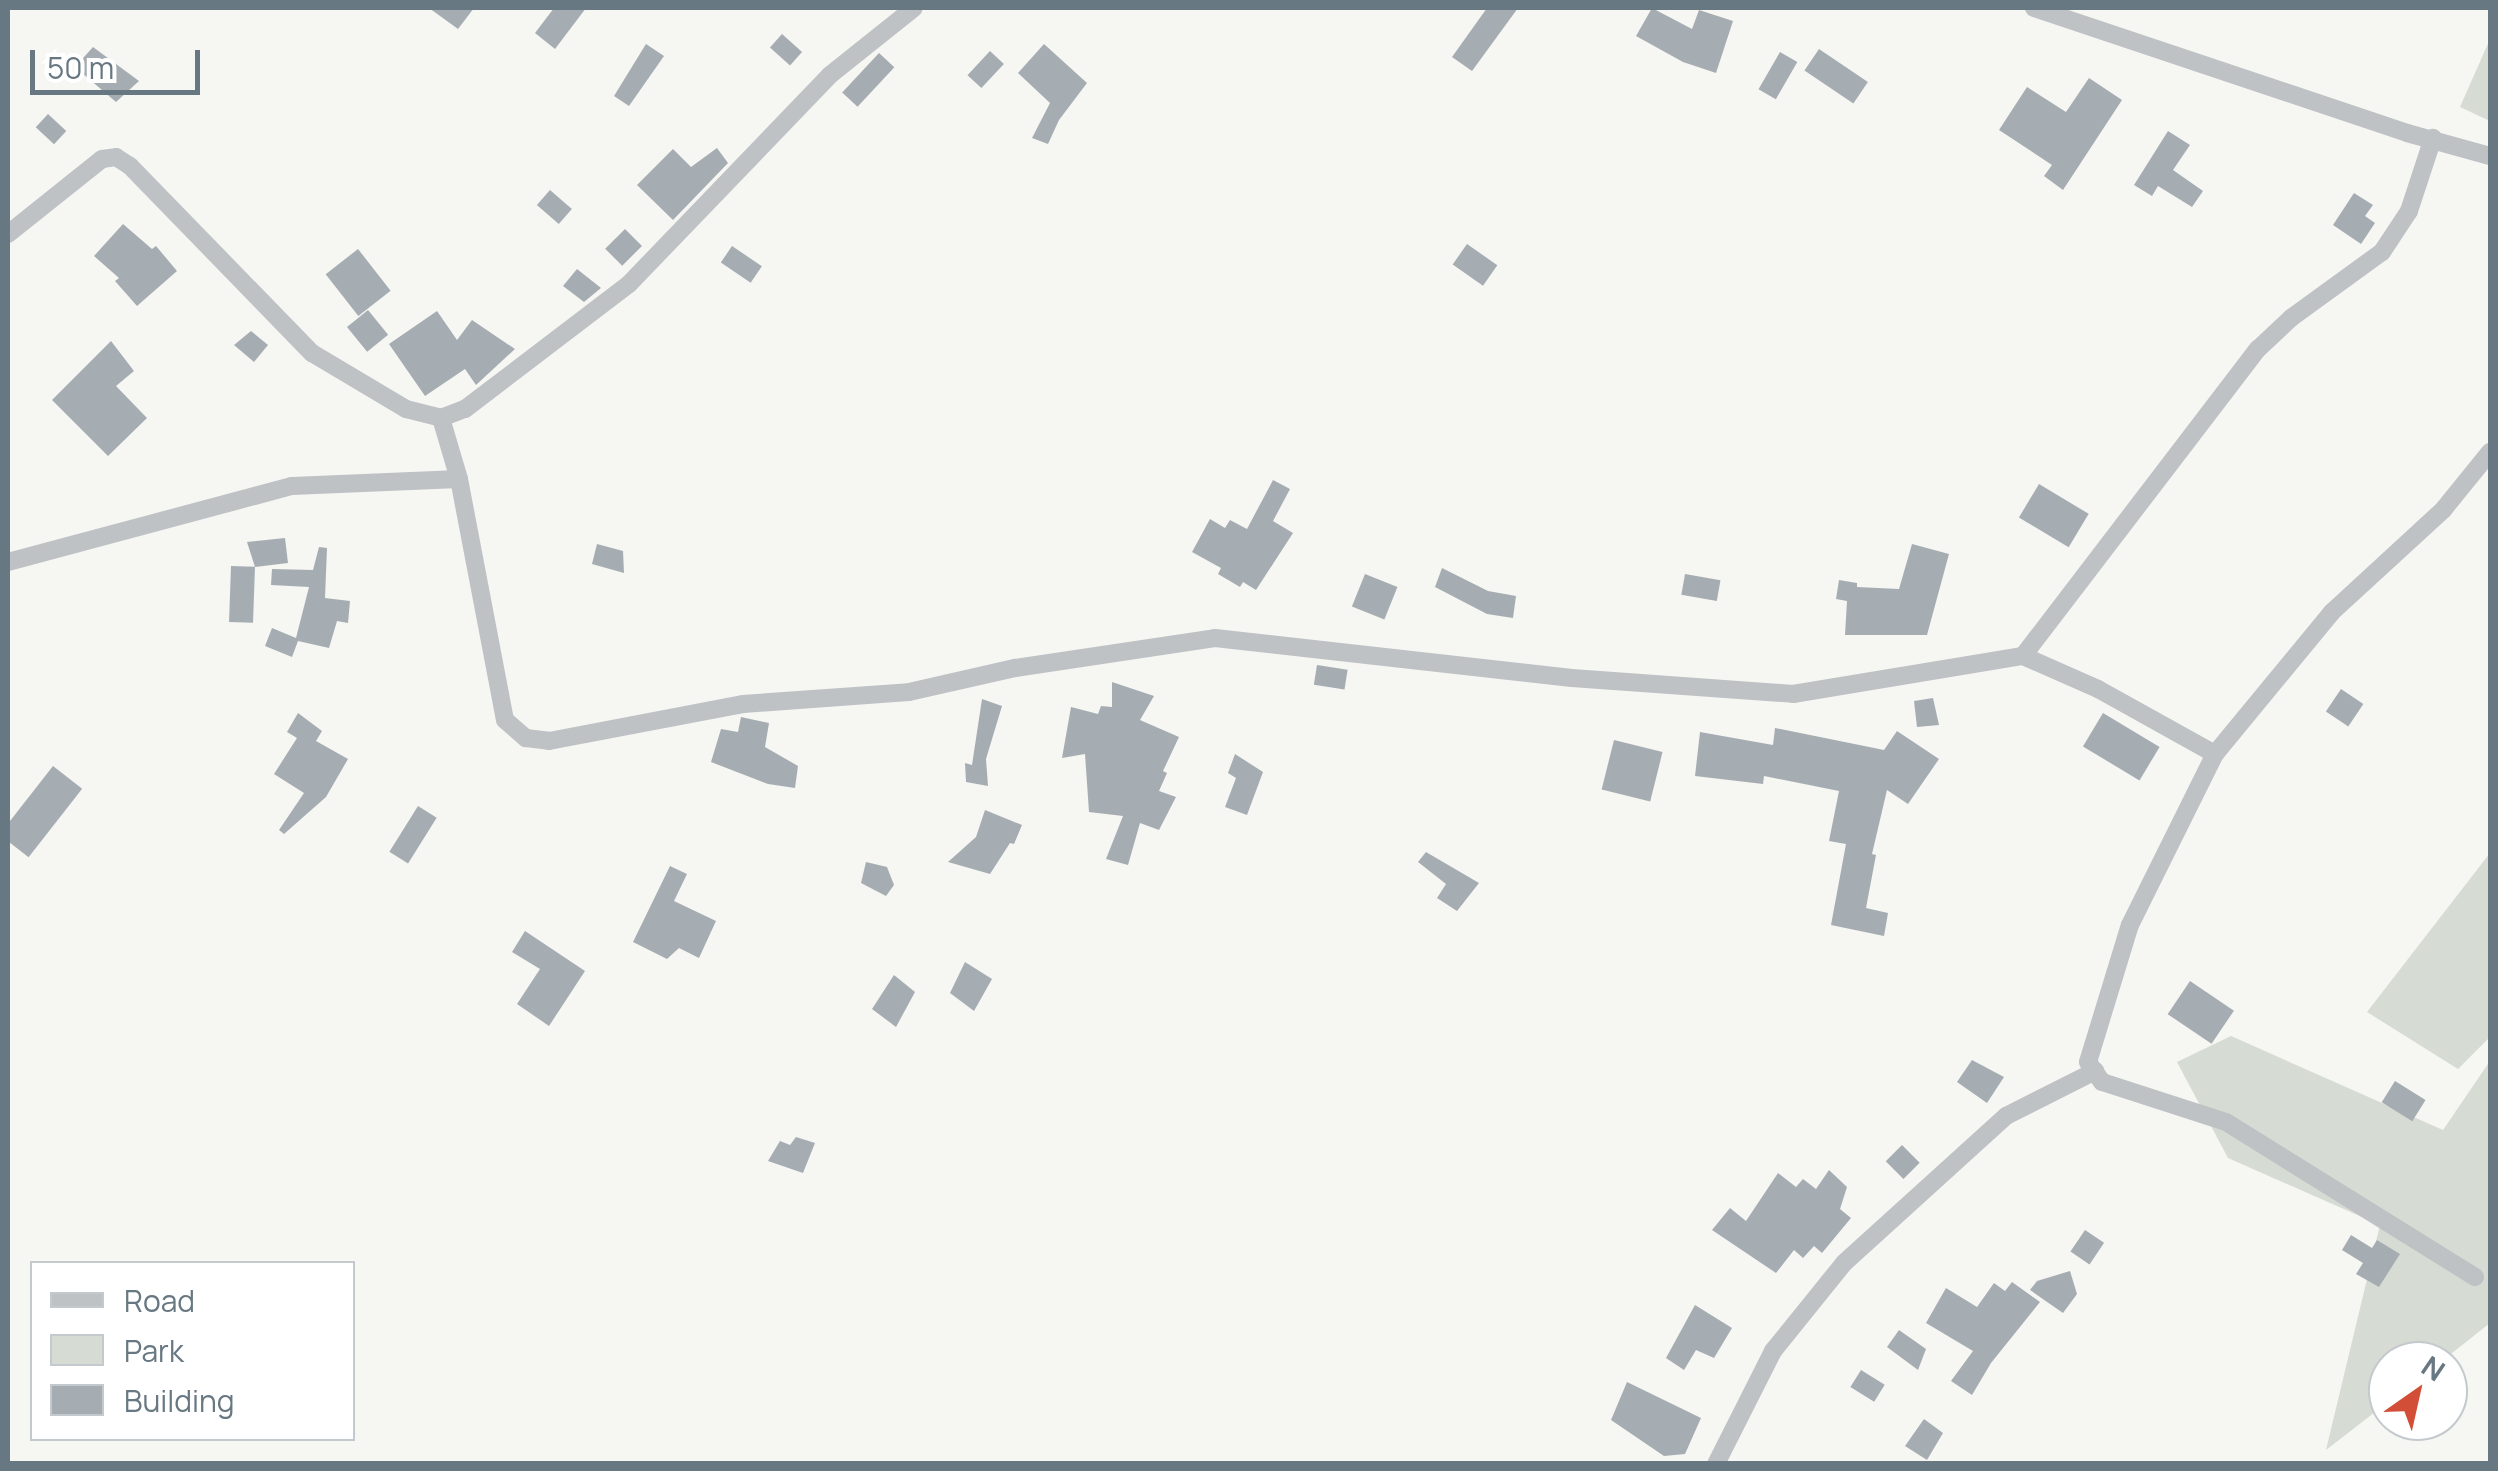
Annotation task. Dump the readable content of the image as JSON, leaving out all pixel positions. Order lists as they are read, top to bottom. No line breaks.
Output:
{"legend":["Road","Park","Building"],"scale_bar":"50 m","north":"top right"}
